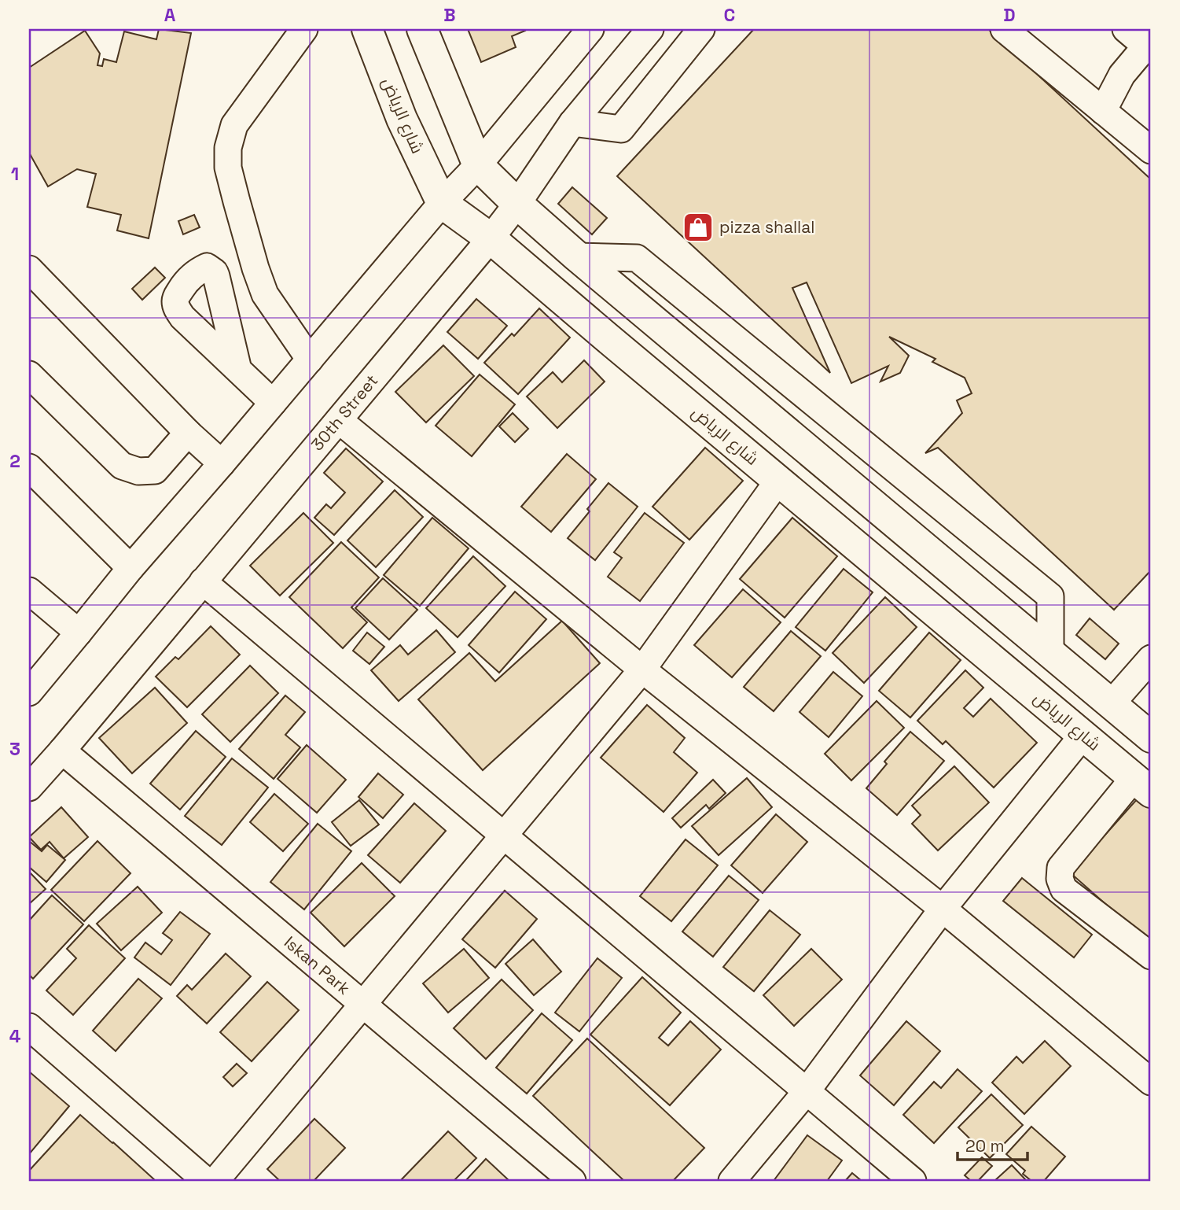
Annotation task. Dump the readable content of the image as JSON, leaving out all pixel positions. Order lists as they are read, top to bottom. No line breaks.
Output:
{"streets":{"main road":["شارع الرياض"],"street":["30th Street","Iskan Park"]},"crossings":[["شارع الرياض","30th Street"],["30th Street","Iskan Park"]],"places":{"shop":["pizza shallal"]},"scale_bar":"20 m","grid":{"columns":["A","B","C","D"],"rows":["1","2","3","4"]}}
